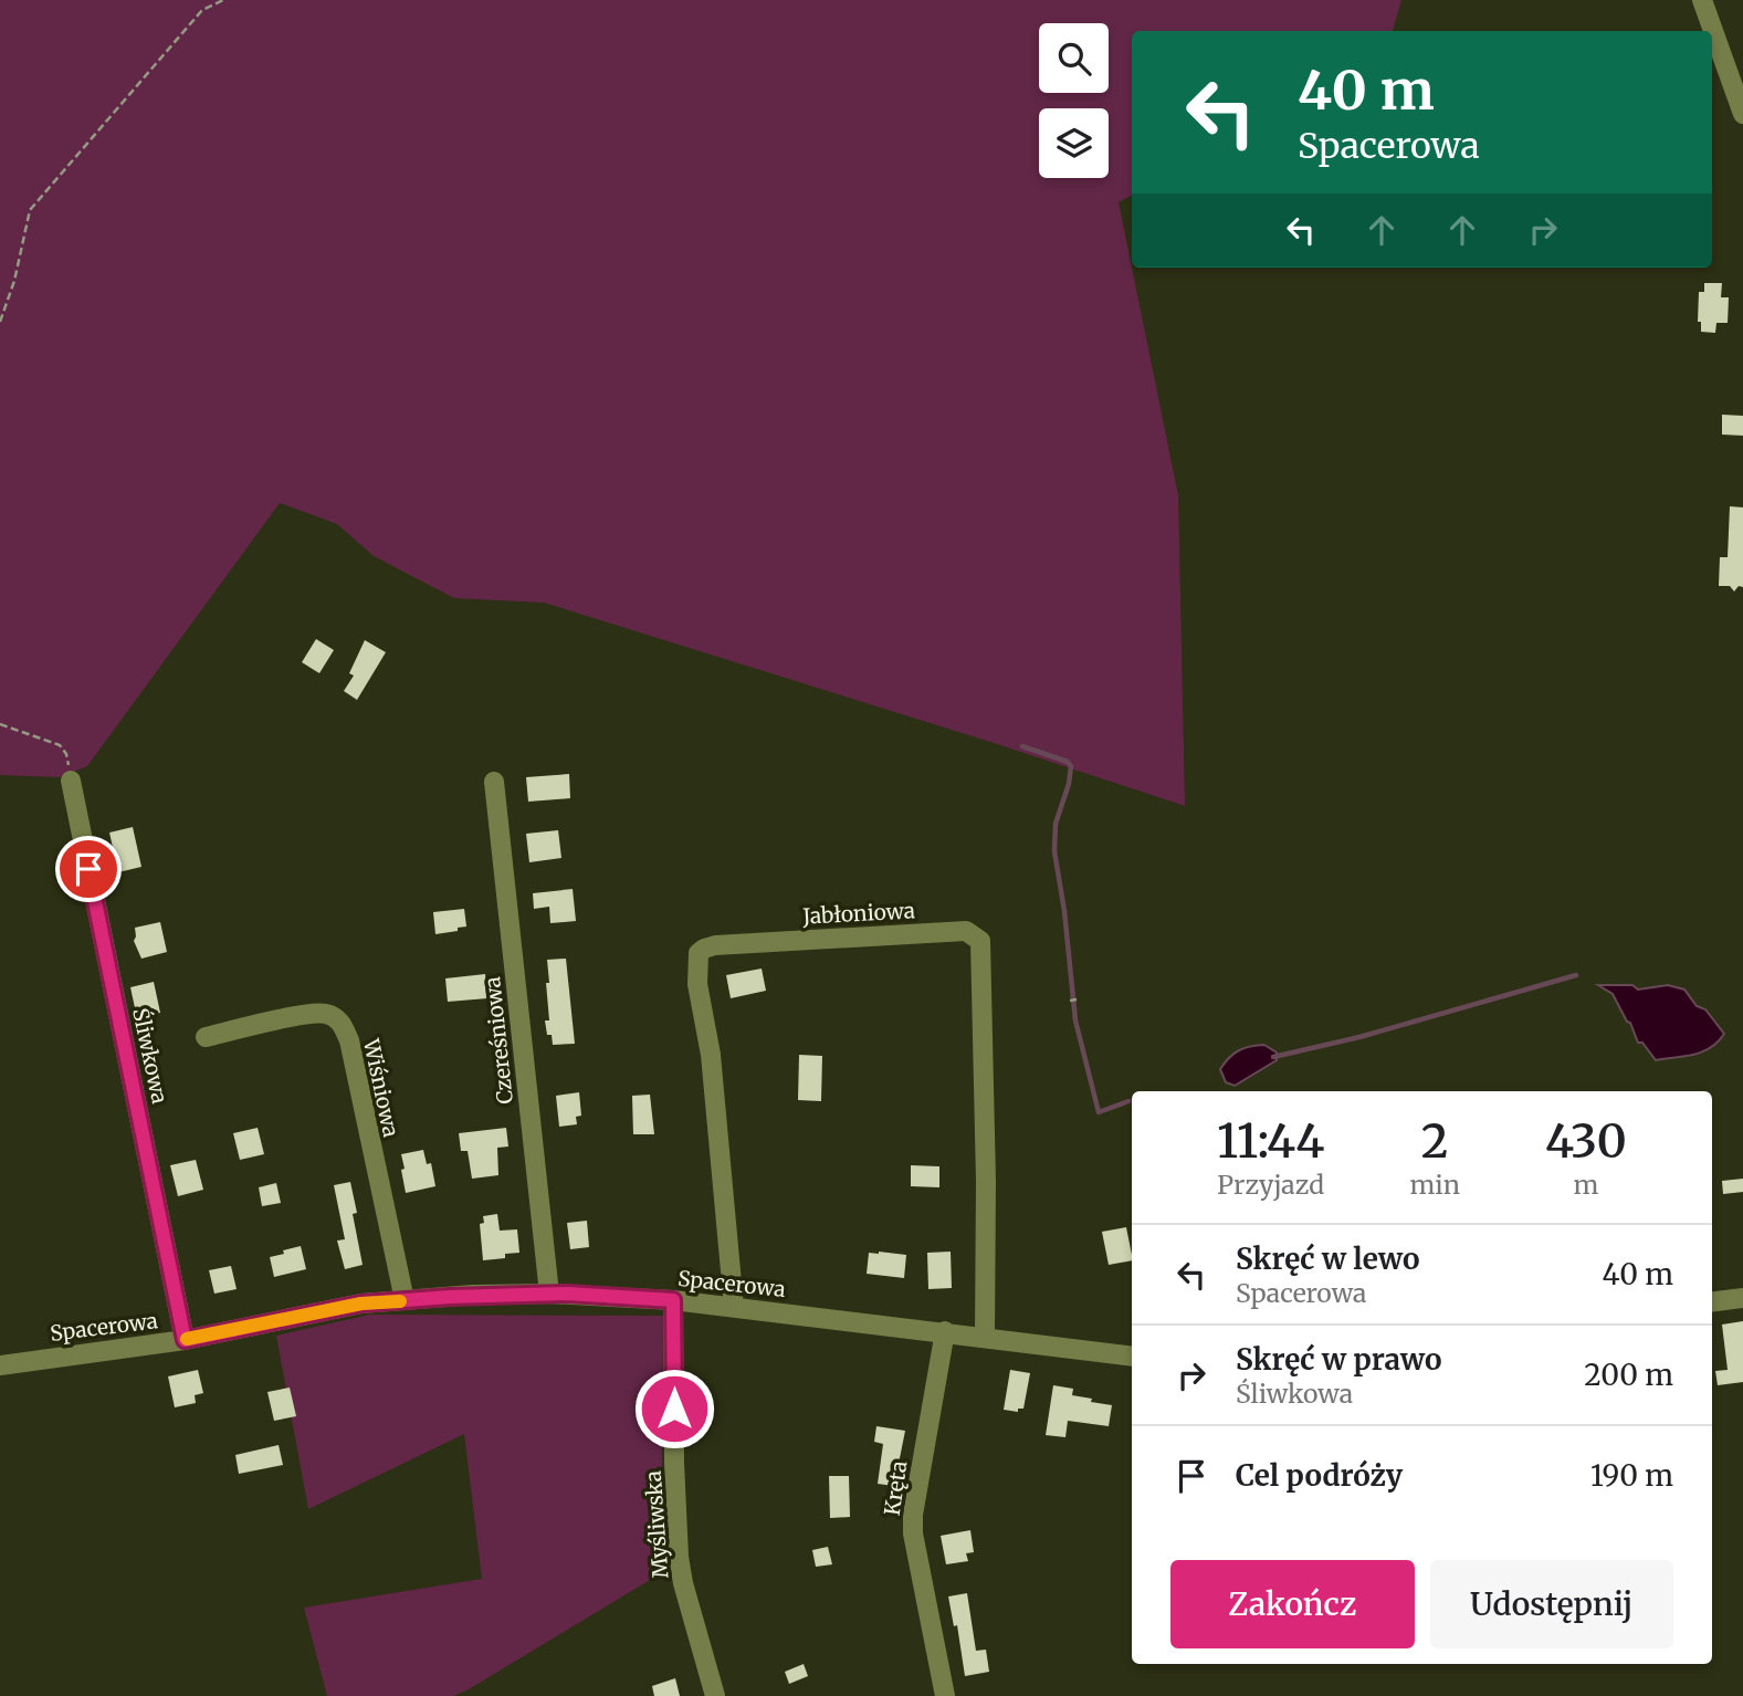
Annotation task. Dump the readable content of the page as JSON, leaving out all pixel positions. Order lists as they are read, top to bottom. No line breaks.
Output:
{"streets":{"street":["Jabłoniowa","Czereśniowa","Śliwkowa","Wiśniowa","Spacerowa","Kręta","Myśliwska"]},"crossings":[["Jabłoniowa","Spacerowa"],["Czereśniowa","Spacerowa"],["Śliwkowa","Spacerowa"],["Wiśniowa","Spacerowa"],["Spacerowa","Kręta"],["Spacerowa","Myśliwska"]],"page":{"turn":["40 m","Spacerowa"],"eta":["11:44","Przyjazd","2","min","430","m"],"list":[{"name":"Skręć w lewo","note":"Spacerowa","value":"40 m"},{"name":"Skręć w prawo","note":"Śliwkowa","value":"200 m"},{"name":"Cel podróży","value":"190 m"}],"buttons":["Zakończ","Udostępnij"]}}
